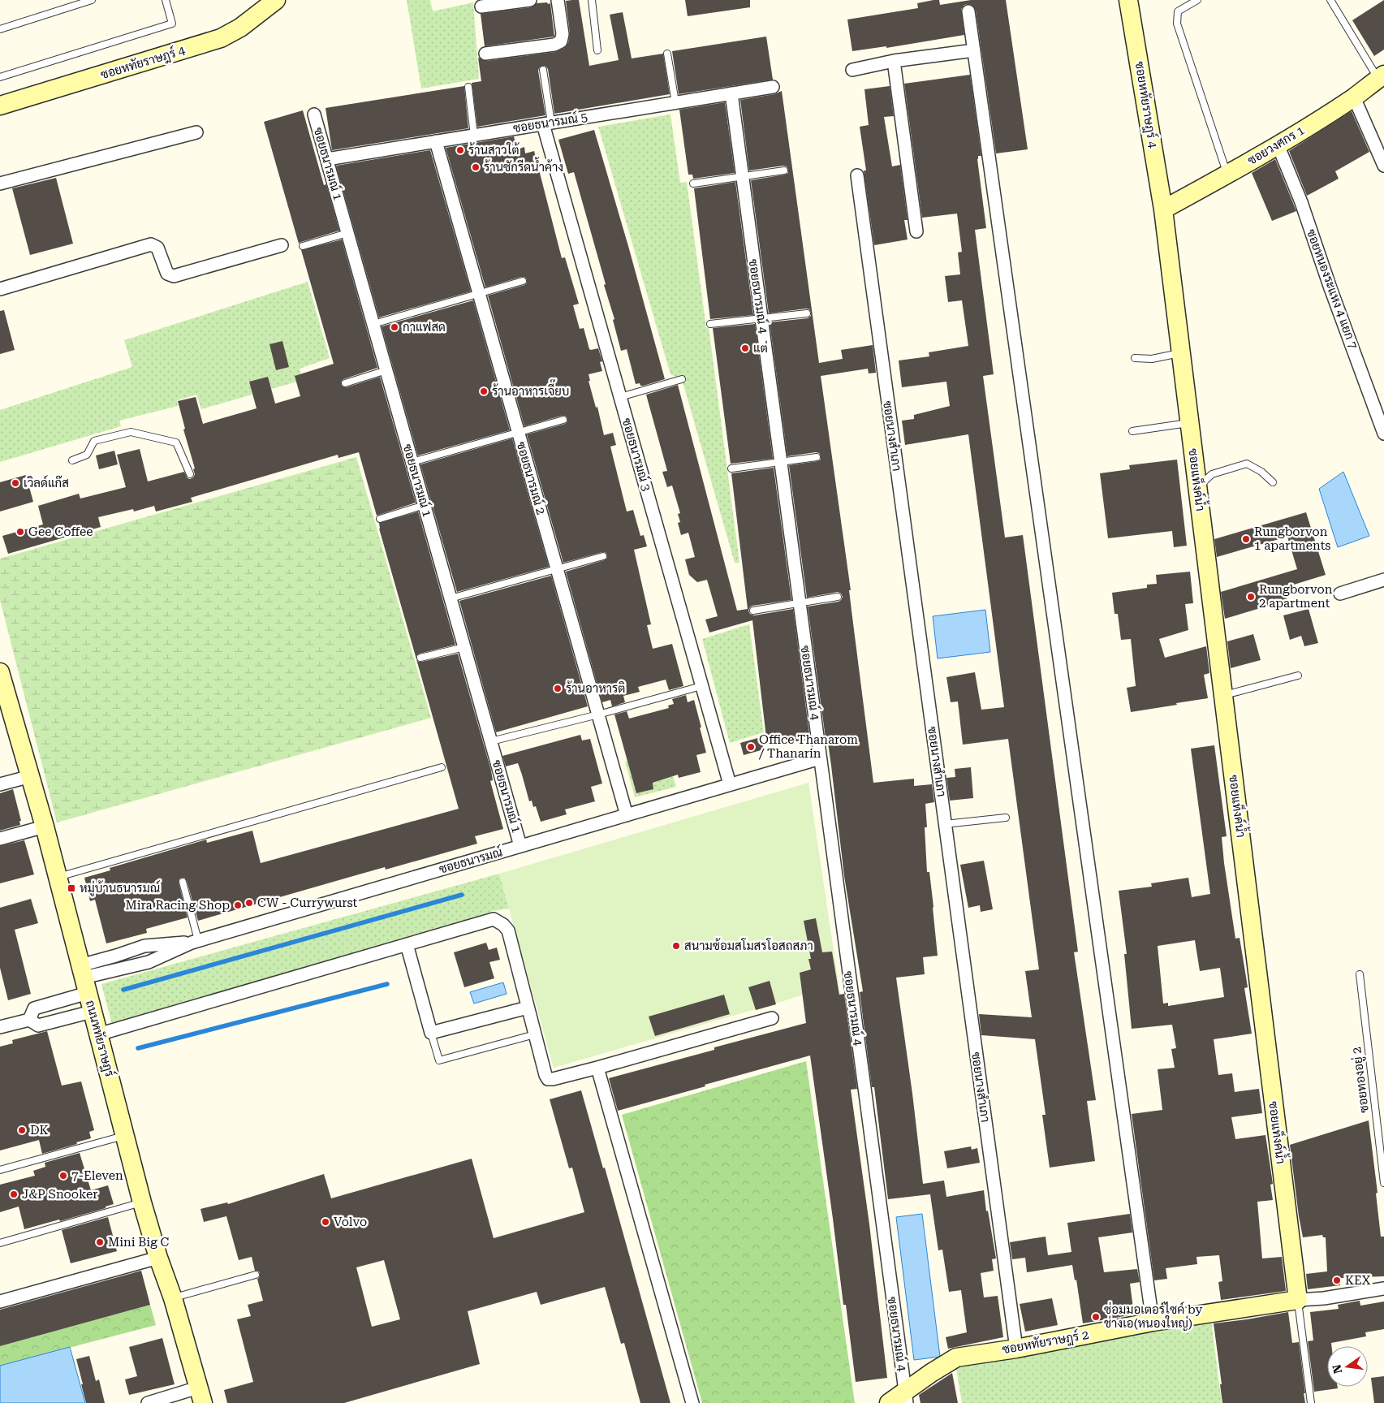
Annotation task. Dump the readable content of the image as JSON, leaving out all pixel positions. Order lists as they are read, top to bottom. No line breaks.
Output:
{"streets":{"street":["ซอยหทัยราษฎร์ 4","ซอยธนารมณ์ 5","ซอยวงศกร 1","ซอยธนารมณ์ 1","ซอยหนองระแหง 4 แยก 7","ซอยธนารมณ์ 4","ซอยนางสำเภา","ซอยธนารมณ์ 3","ซอยธนารมณ์ 2","ซอยแท็งค์น้ำ","ซอยธนารมณ์","ถนนหทัยราษฎร์","ซอยหทัยราษฎร์ 2"],"lane":["ซอยทองอยู่ 2"]},"crossings":[["ซอยหทัยราษฎร์ 4","ซอยวงศกร 1"],["ซอยหทัยราษฎร์ 4","ซอยแท็งค์น้ำ"],["ซอยธนารมณ์ 5","ซอยธนารมณ์ 1"],["ซอยธนารมณ์ 5","ซอยธนารมณ์ 4"],["ซอยธนารมณ์ 5","ซอยธนารมณ์ 3"],["ซอยธนารมณ์ 5","ซอยธนารมณ์ 2"],["ซอยวงศกร 1","ซอยหนองระแหง 4 แยก 7"],["ซอยวงศกร 1","ซอยแท็งค์น้ำ"],["ซอยธนารมณ์ 1","ซอยธนารมณ์"],["ซอยธนารมณ์ 4","ซอยธนารมณ์"],["ซอยธนารมณ์ 4","ซอยหทัยราษฎร์ 2"],["ซอยนางสำเภา","ซอยหทัยราษฎร์ 2"],["ซอยธนารมณ์ 3","ซอยธนารมณ์"],["ซอยธนารมณ์ 2","ซอยธนารมณ์"],["ซอยแท็งค์น้ำ","ซอยหทัยราษฎร์ 2"],["ซอยธนารมณ์","ถนนหทัยราษฎร์"]],"places":{"other":["ร้านสาวใต้","ร้านซักรีดน้ำค้าง","กาแฟสด","แต่","ร้านอาหารเจี๊ยบ","เวิลด์แก๊ส","Gee Coffee","Rungborvon 1 apartments","Rungborvon 2 apartment","ร้านอาหารติ","Office Thanarom / Thanarin","CW - Currywurst","Mira Racing Shop","สนามซ้อมสโมสรโอสถสภา","DK","7-Eleven","J&P Snooker","Volvo","Mini Big C","KEX","ซ่อมมอเตอร์ไซค์ by ช่างเอ(หนองใหญ่)"],"transit":["หมู่บ้านธนารมณ์"]},"north":"left"}
